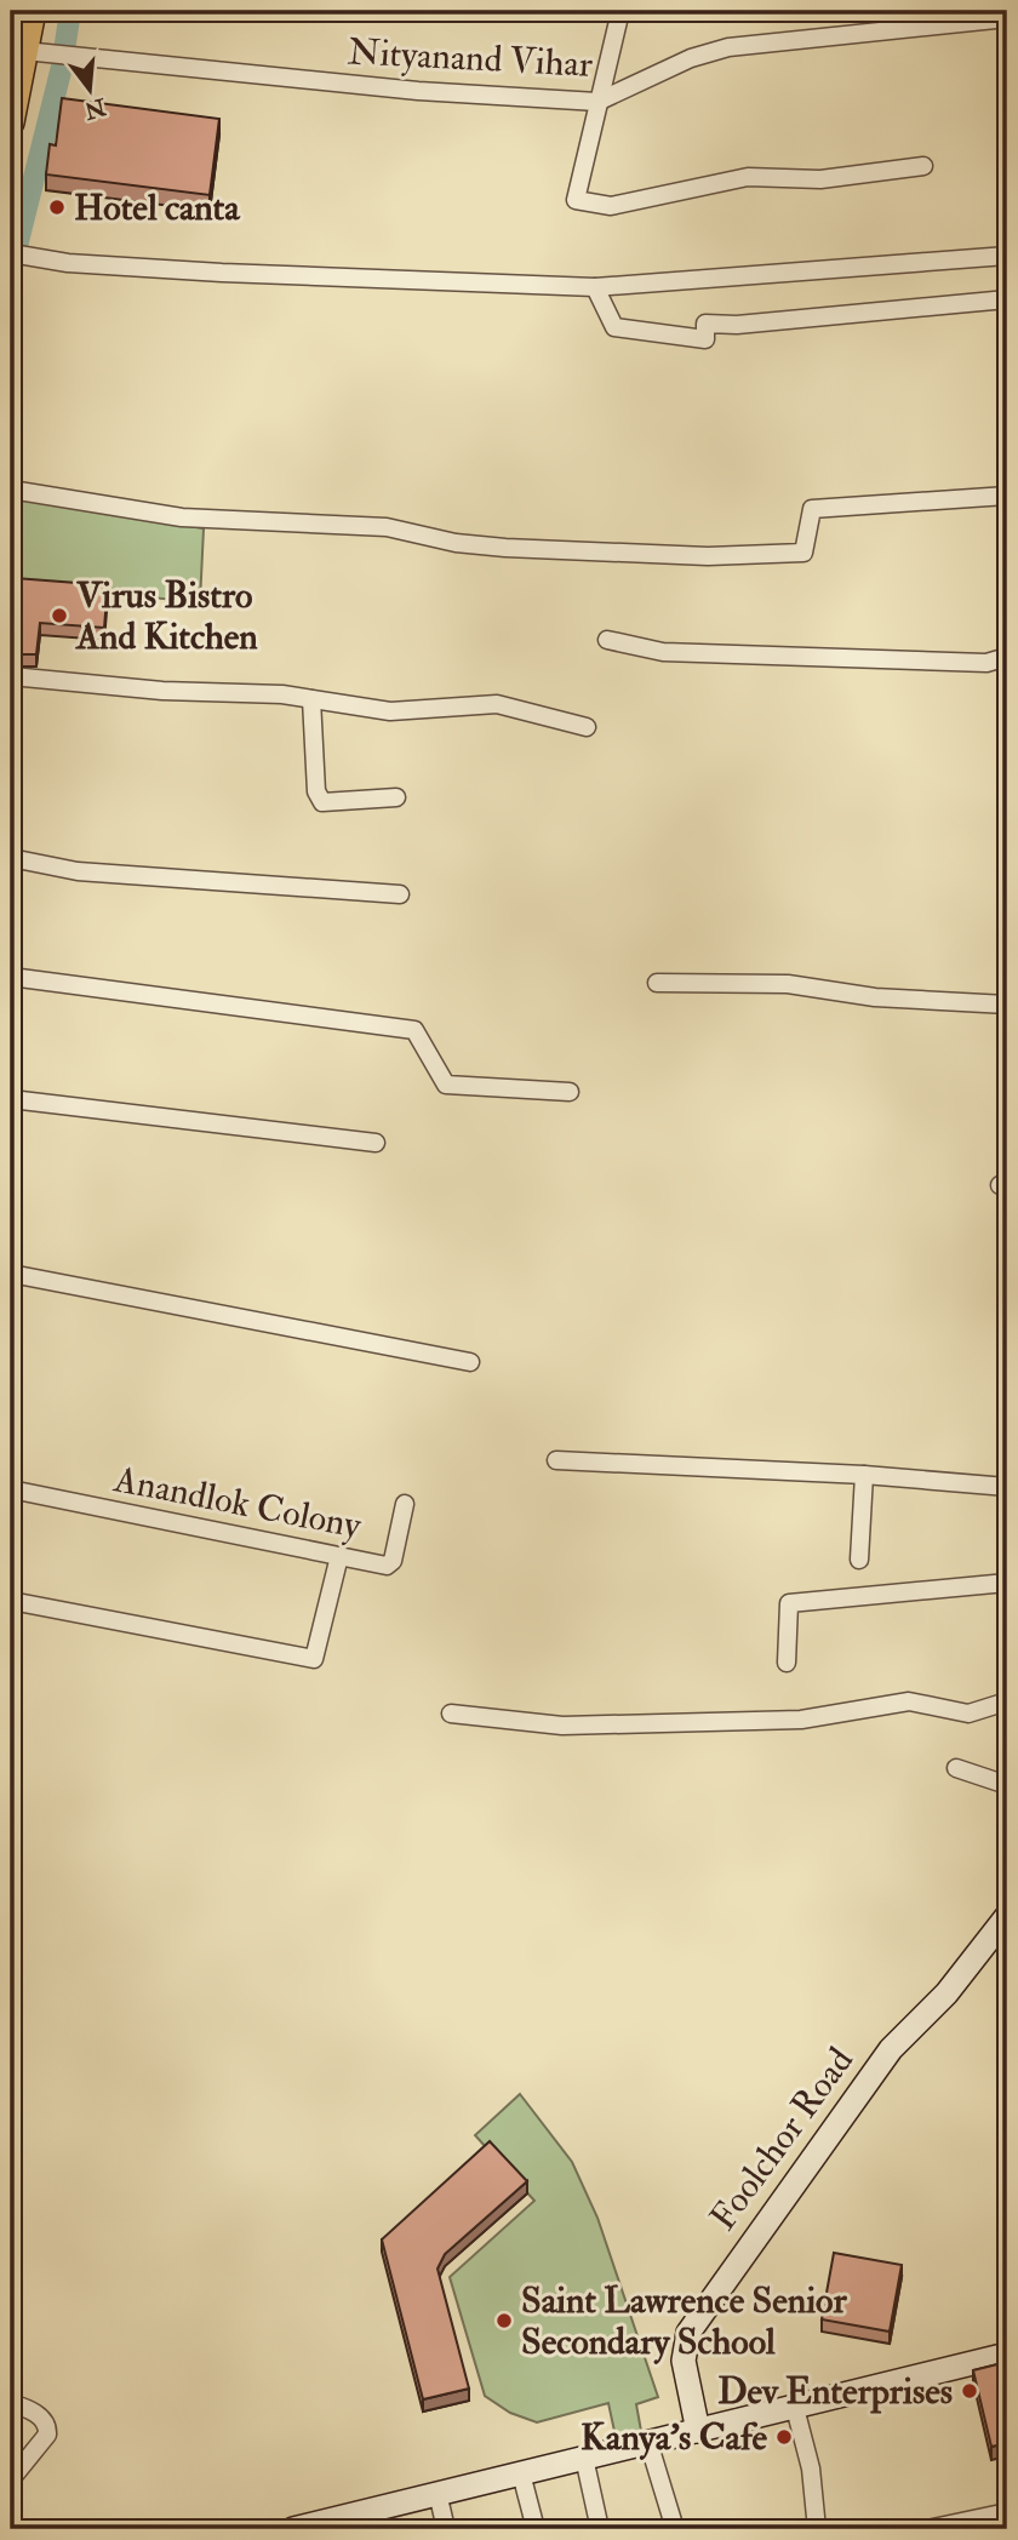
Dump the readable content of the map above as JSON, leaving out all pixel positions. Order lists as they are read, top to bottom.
{
  "streets": {
    "main road": ["Foolchor Road"],
    "street": ["Nityanand Vihar", "Anandlok Colony"]
  },
  "places": [
    "Hotel canta",
    "Virus Bistro And Kitchen",
    "Saint Lawrence Senior Secondary School",
    "Dev Enterprises",
    "Kanya's Cafe"
  ],
  "north": "bottom"
}
